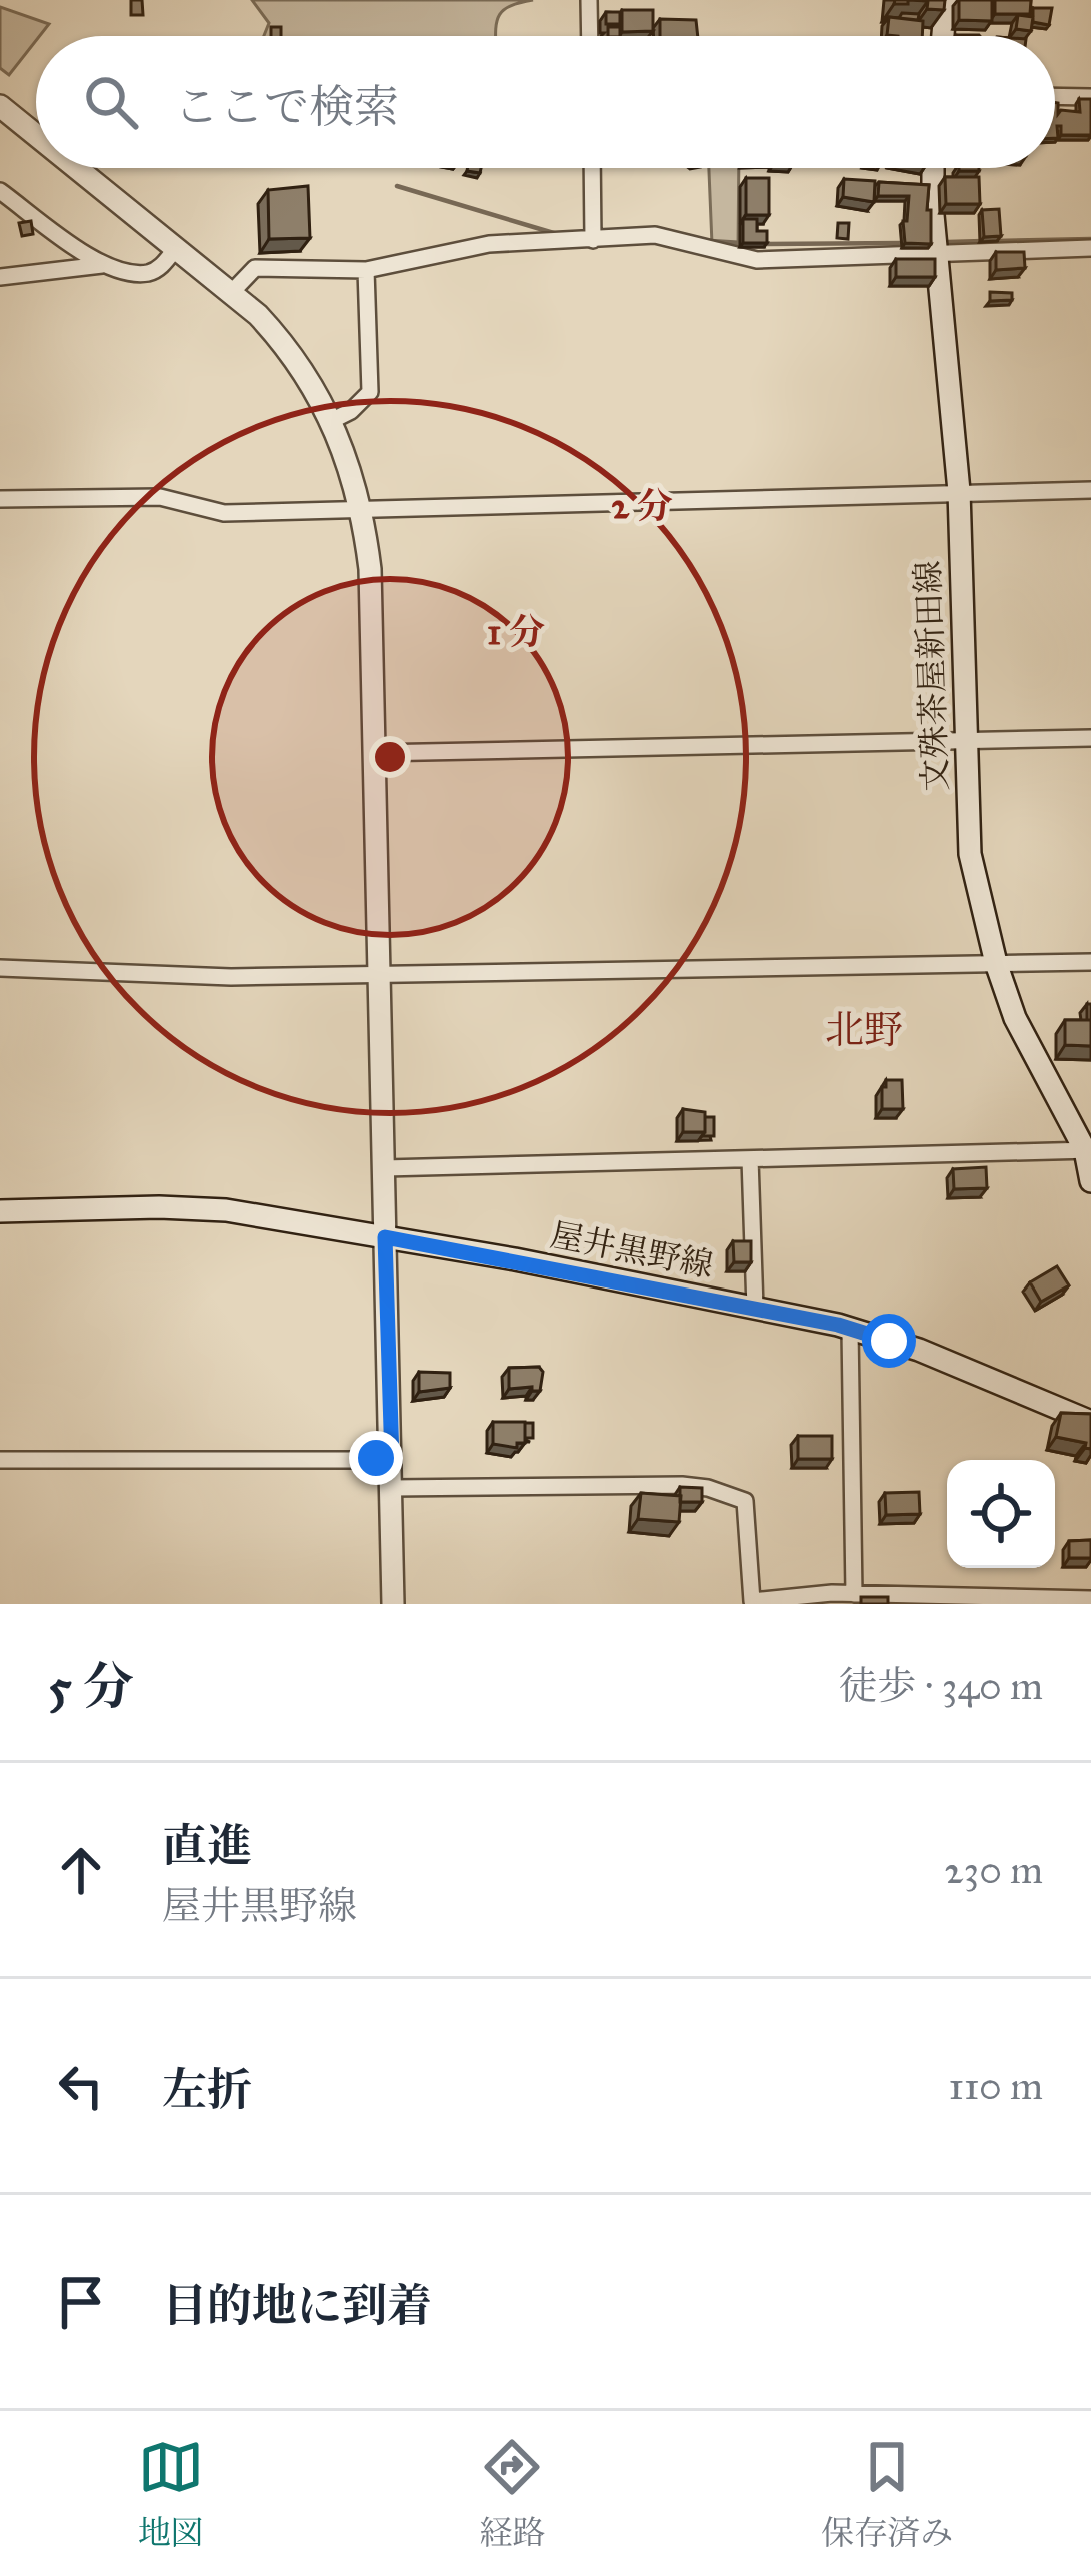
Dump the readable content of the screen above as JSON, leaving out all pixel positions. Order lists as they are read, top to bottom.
{
  "streets": {
    "main road": ["文殊茶屋新田線", "屋井黒野線"]
  },
  "districts": ["北野"],
  "page": {
    "search": "ここで検索",
    "heading": ["5 分", "徒歩 · 340 m"],
    "list": [
      ["直進", "屋井黒野線", "230 m"],
      ["左折", "110 m"],
      "目的地に到着"
    ],
    "nav": ["地図", "経路", "保存済み"]
  },
  "rings": ["2 分", "1 分"]
}
